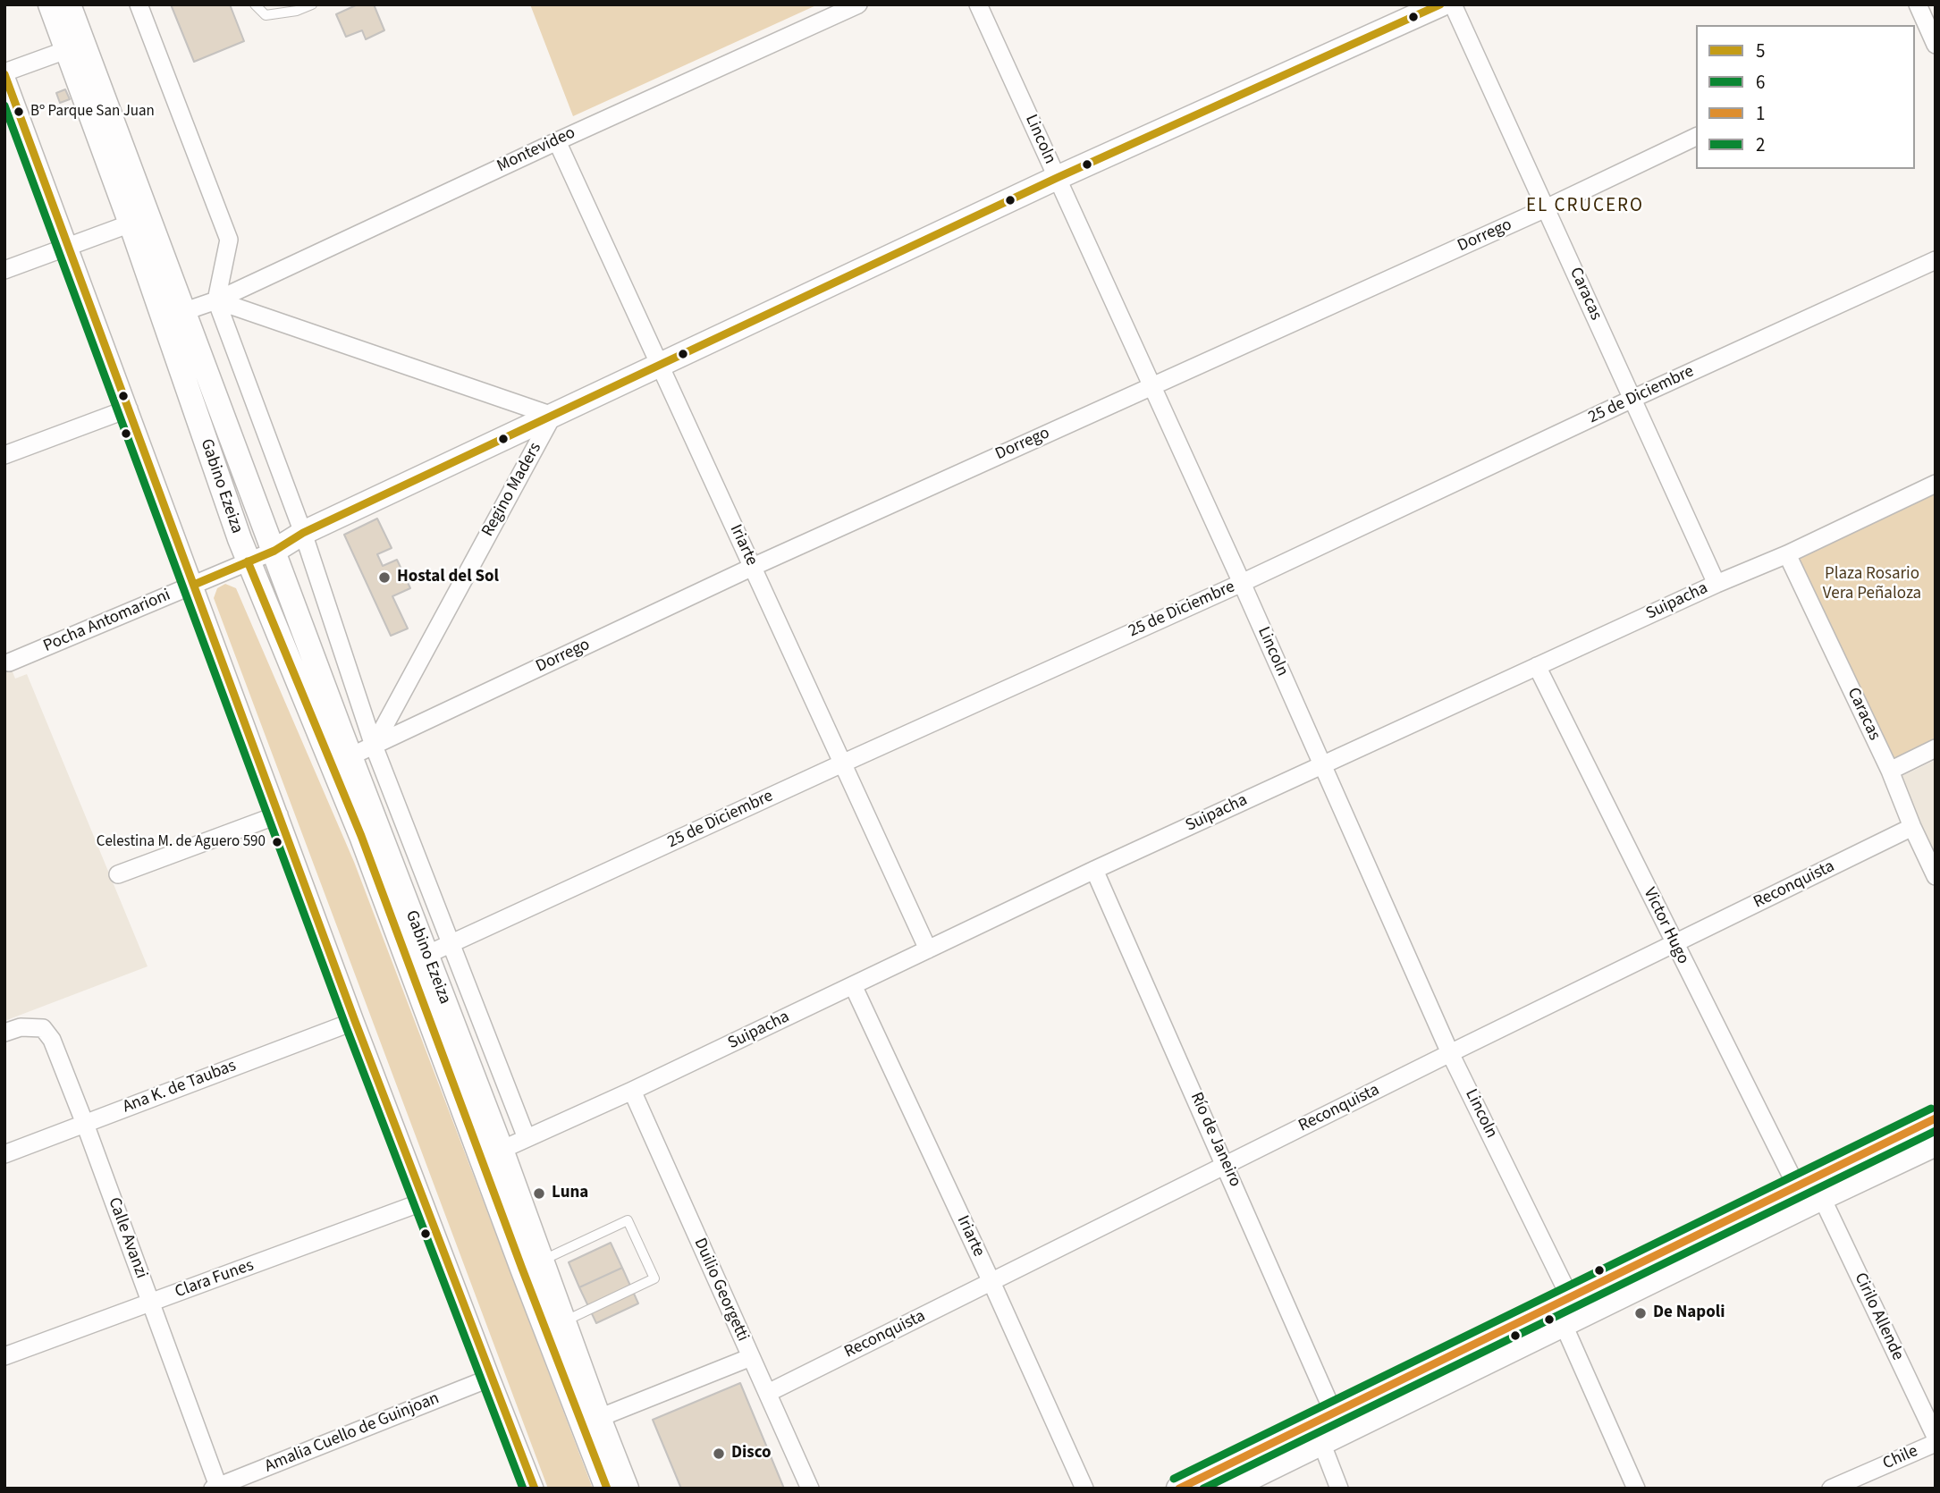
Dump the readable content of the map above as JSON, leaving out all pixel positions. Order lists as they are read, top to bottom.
{
  "streets": {
    "main road": ["Gabino Ezeiza"],
    "street": [
      "Lincoln",
      "Montevideo",
      "Dorrego",
      "Caracas",
      "25 de Diciembre",
      "Regino Maders",
      "Iriarte",
      "Suipacha",
      "Pocha Antomarioni",
      "Reconquista",
      "Victor Hugo",
      "Ana K. de Taubas",
      "Río de Janeiro",
      "Calle Avanzi",
      "Clara Funes",
      "Duilio Georgetti",
      "Cirilo Allende",
      "Amalia Cuello de Guinjoan",
      "Chile"
    ]
  },
  "crossings": [
    ["Lincoln", "Dorrego"],
    ["Lincoln", "25 de Diciembre"],
    ["Lincoln", "Suipacha"],
    ["Lincoln", "Reconquista"],
    ["Montevideo", "Gabino Ezeiza"],
    ["Montevideo", "Iriarte"],
    ["Dorrego", "Caracas"],
    ["Dorrego", "Gabino Ezeiza"],
    ["Dorrego", "Regino Maders"],
    ["Dorrego", "Iriarte"],
    ["Caracas", "25 de Diciembre"],
    ["Caracas", "Suipacha"],
    ["Caracas", "Reconquista"],
    ["25 de Diciembre", "Gabino Ezeiza"],
    ["25 de Diciembre", "Iriarte"],
    ["Gabino Ezeiza", "Suipacha"],
    ["Gabino Ezeiza", "Pocha Antomarioni"],
    ["Iriarte", "Suipacha"],
    ["Iriarte", "Reconquista"],
    ["Suipacha", "Victor Hugo"],
    ["Suipacha", "Río de Janeiro"],
    ["Suipacha", "Duilio Georgetti"],
    ["Reconquista", "Victor Hugo"],
    ["Reconquista", "Río de Janeiro"],
    ["Reconquista", "Duilio Georgetti"],
    ["Ana K. de Taubas", "Calle Avanzi"],
    ["Calle Avanzi", "Clara Funes"],
    ["Calle Avanzi", "Amalia Cuello de Guinjoan"]
  ],
  "districts": ["EL CRUCERO"],
  "parks": ["Plaza Rosario Vera Peñaloza"],
  "places": [
    "Bº Parque San Juan",
    "Hostal del Sol",
    "Celestina M. de Aguero 590",
    "Luna",
    "De Napoli",
    "Disco"
  ],
  "lines": [
    "transit line 5",
    "transit line 6",
    "transit line 2",
    "transit line 1"
  ],
  "legend": [
    "5",
    "6",
    "1",
    "2"
  ]
}
